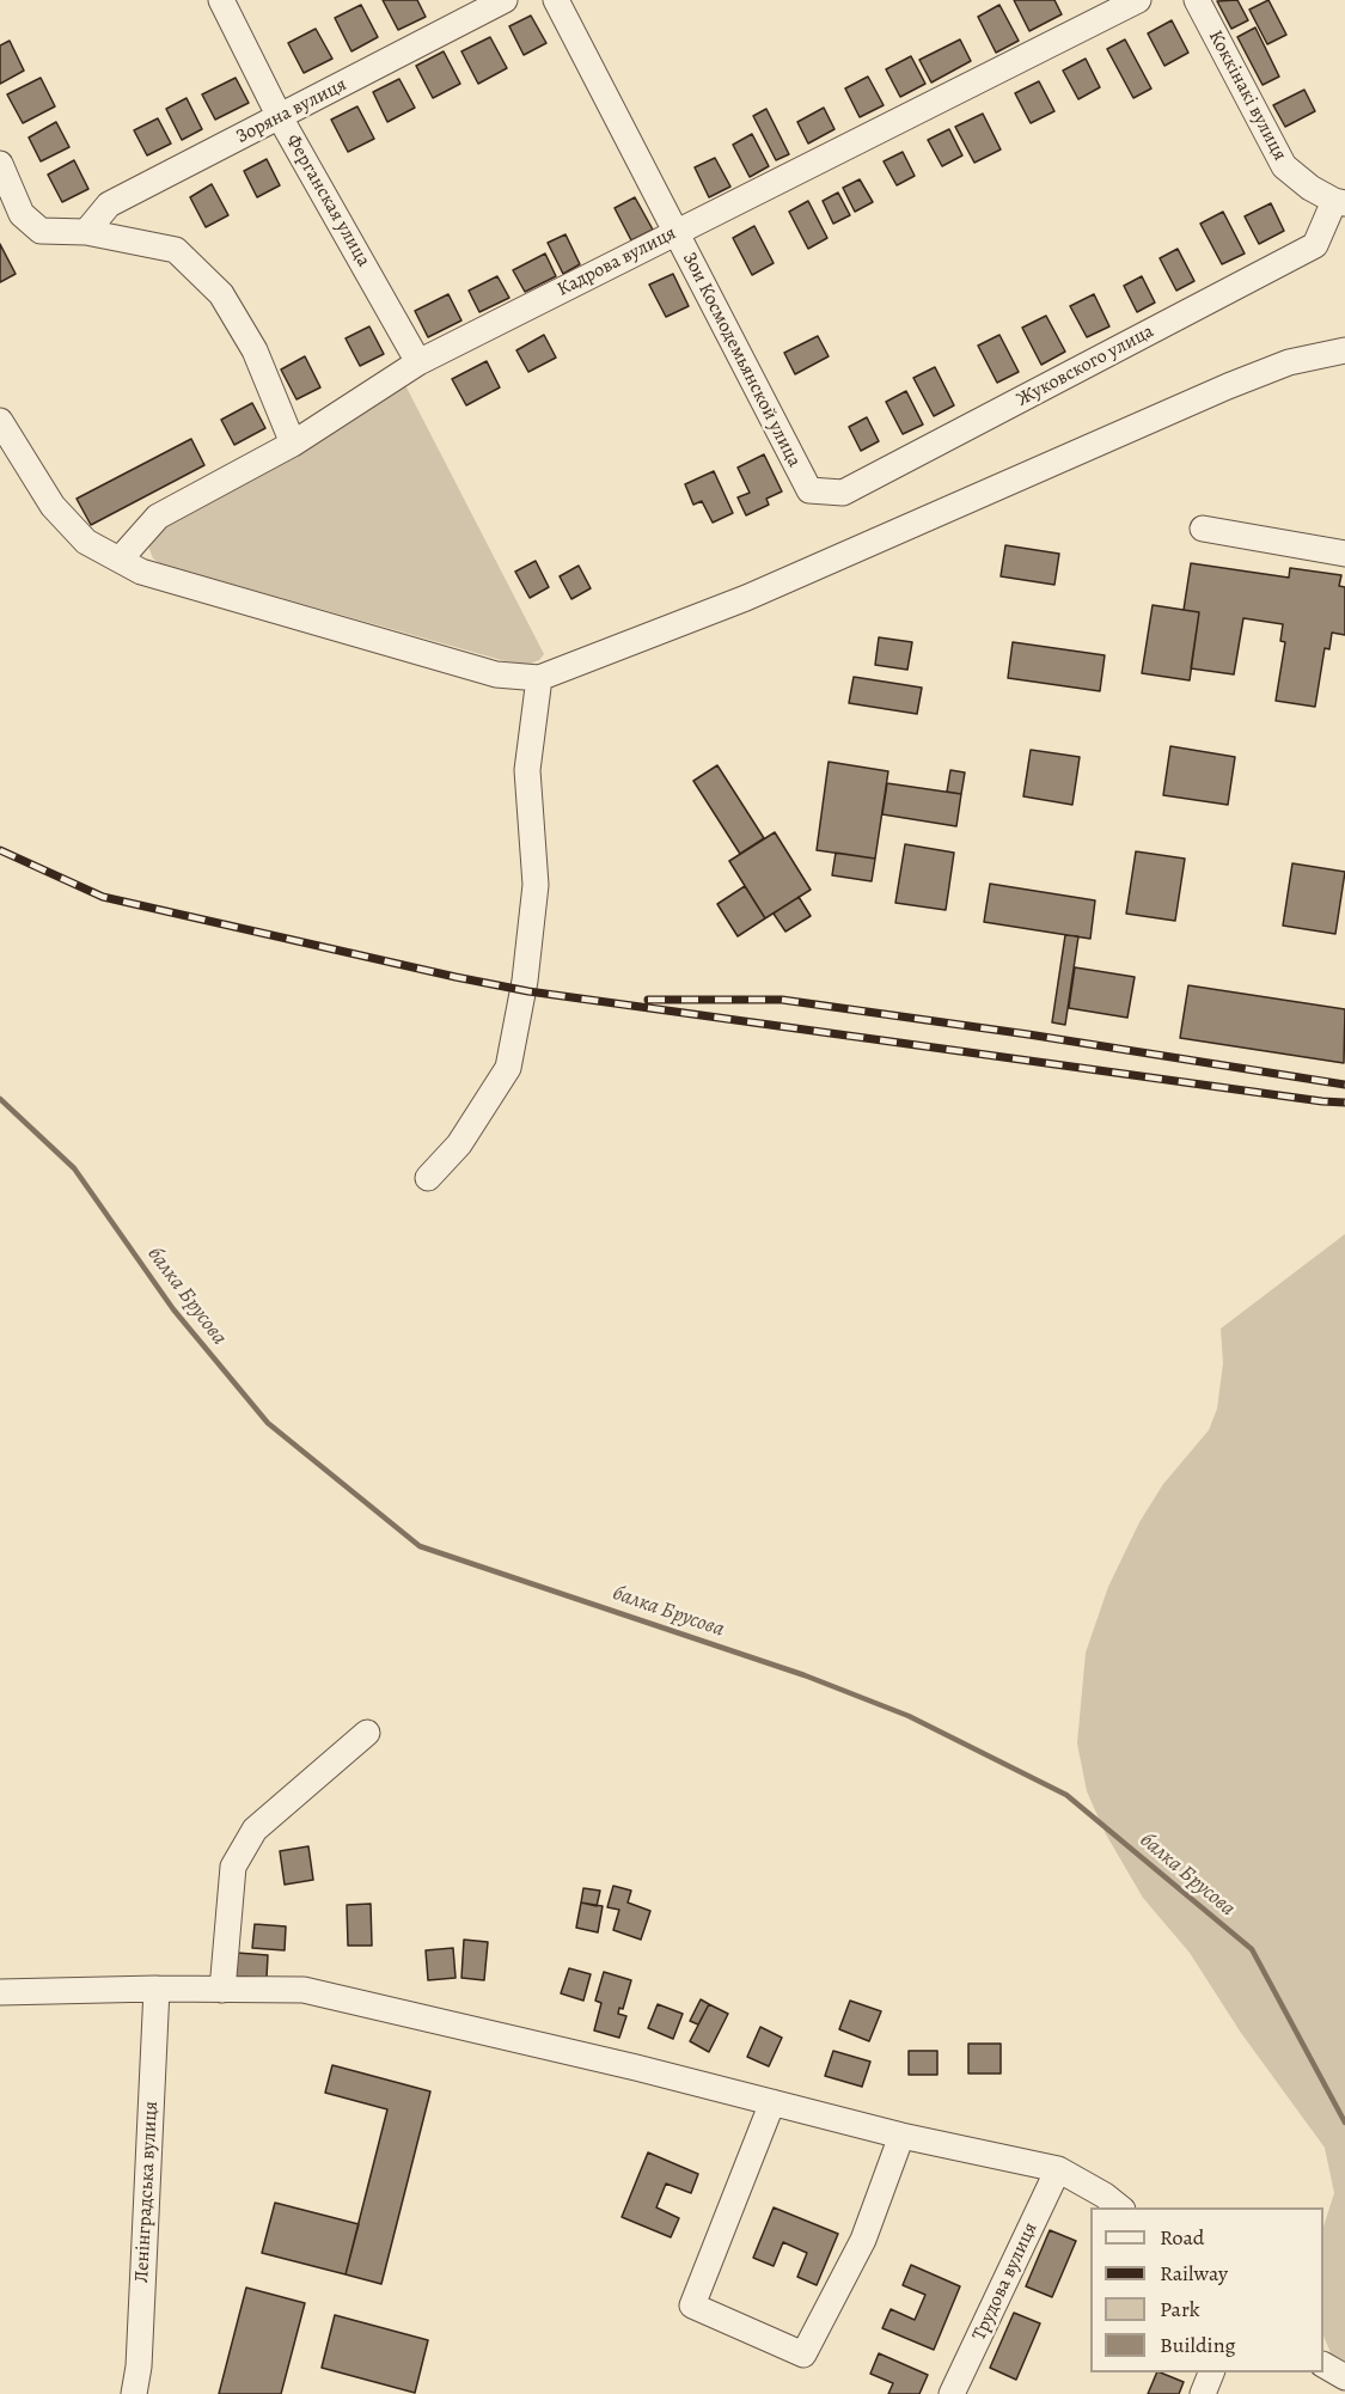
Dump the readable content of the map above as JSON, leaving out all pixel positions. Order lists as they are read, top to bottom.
{
  "streets": {
    "street": [
      "Коккінакі вулиця",
      "Зоряна вулиця",
      "Ферганская улица",
      "Кадрова вулиця",
      "Зои Космодемьянской улица",
      "Жуковского улица",
      "Ленінградська вулиця",
      "Трудова вулиця"
    ]
  },
  "crossings": [
    ["Коккінакі вулиця", "Жуковского улица"],
    ["Зоряна вулиця", "Ферганская улица"],
    ["Ферганская улица", "Кадрова вулиця"],
    ["Кадрова вулиця", "Зои Космодемьянской улица"],
    ["Зои Космодемьянской улица", "Жуковского улица"]
  ],
  "water": ["балка Брусова"],
  "legend": [
    "Road",
    "Railway",
    "Park",
    "Building"
  ]
}
